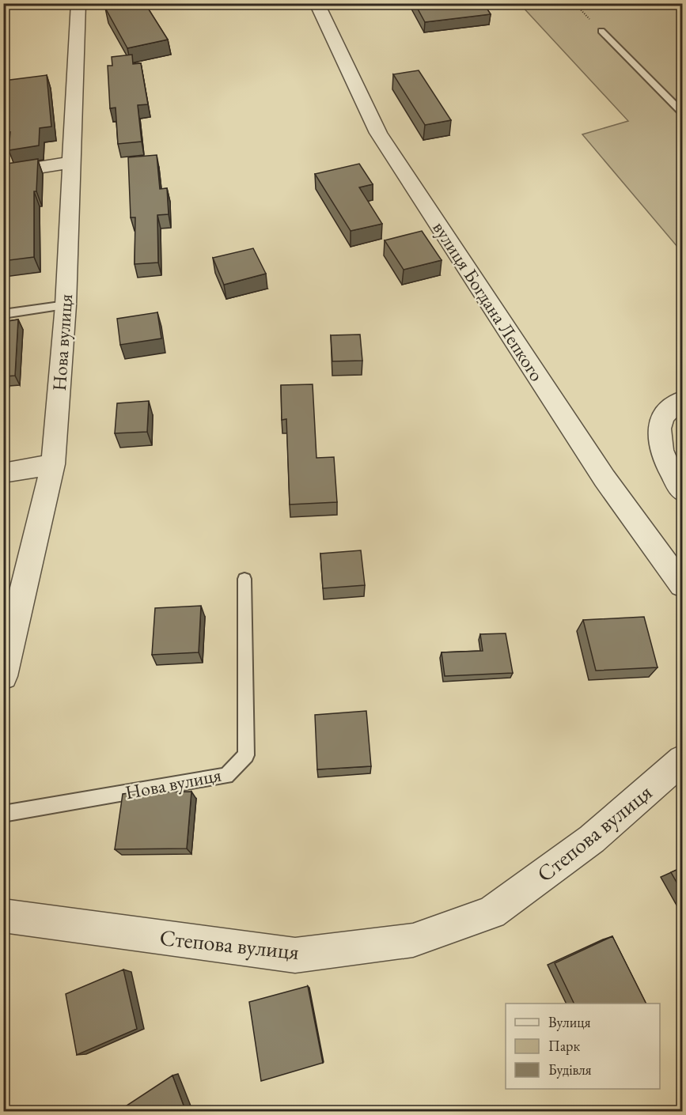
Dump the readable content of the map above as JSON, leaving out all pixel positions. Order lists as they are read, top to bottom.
{
  "streets": {
    "street": ["вулиця Богдана Лепкого", "Нова вулиця", "Степова вулиця"]
  },
  "legend": ["Вулиця", "Парк", "Будівля"]
}
